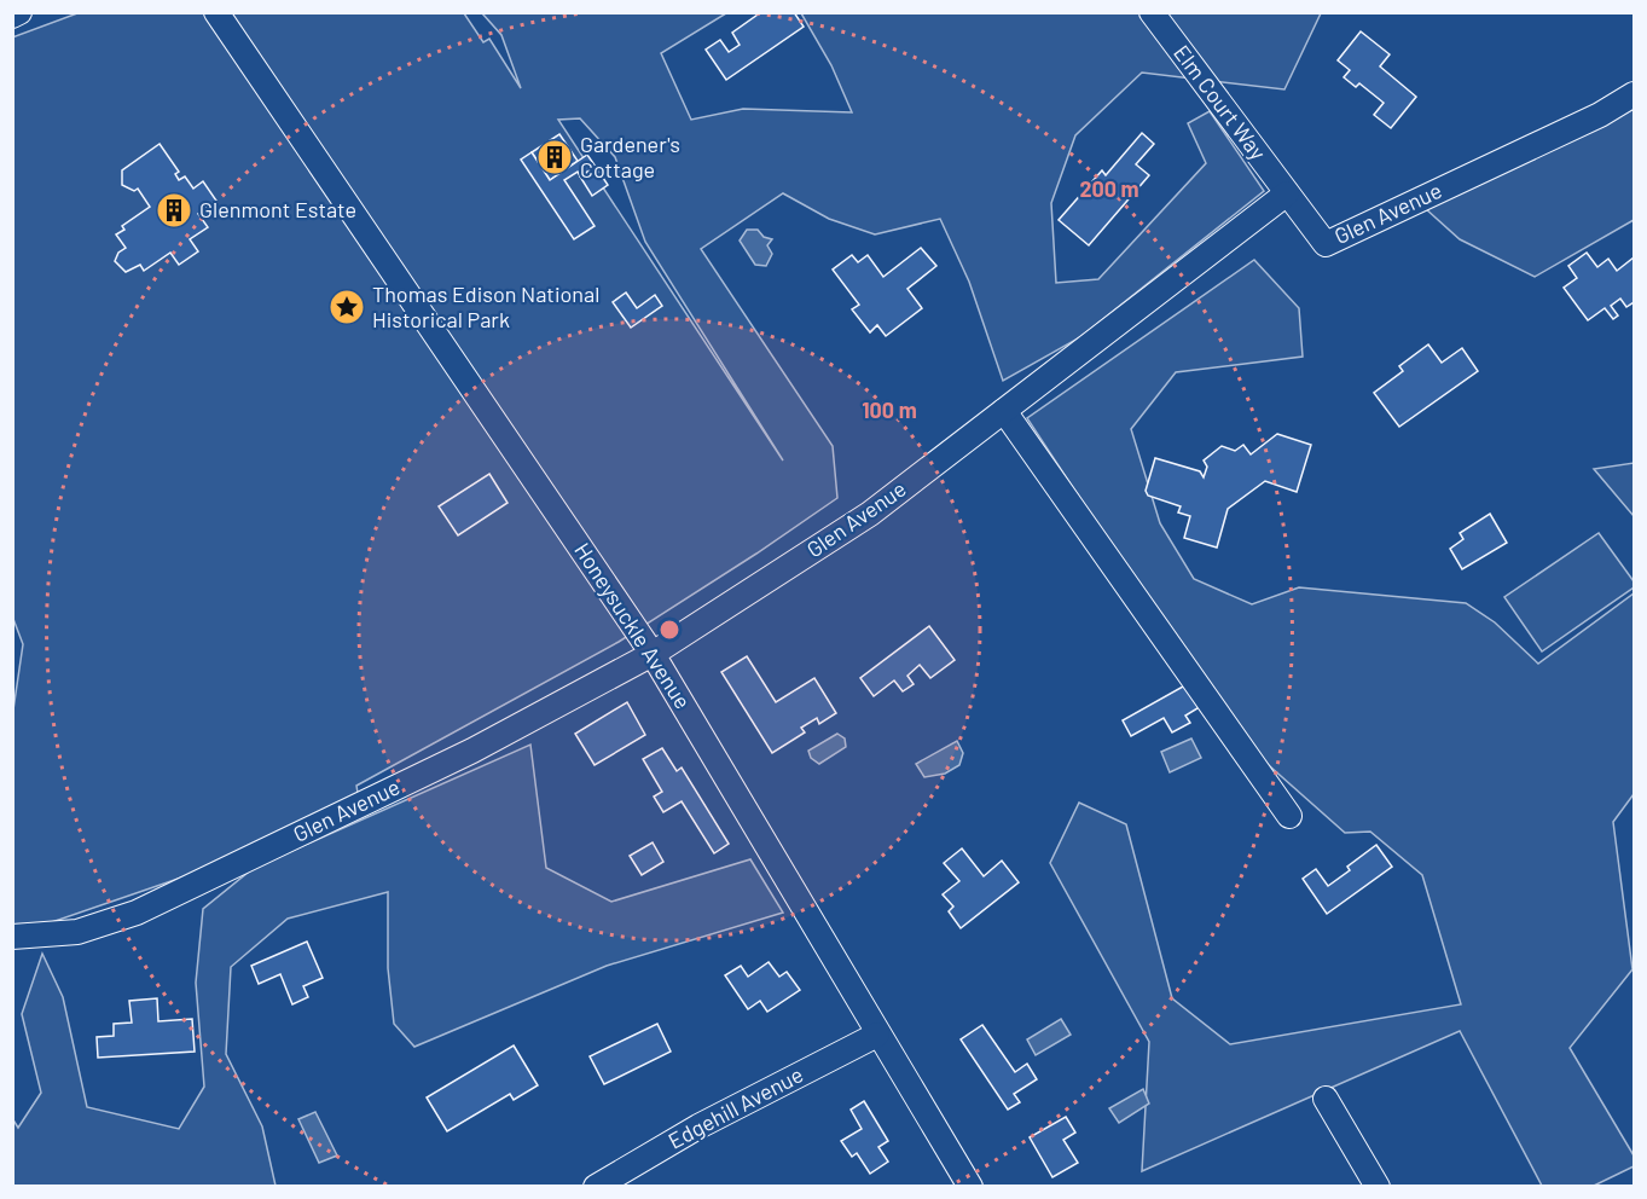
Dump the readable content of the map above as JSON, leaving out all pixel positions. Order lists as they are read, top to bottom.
{
  "streets": {
    "street": [
      "Elm Court Way",
      "Glen Avenue",
      "Honeysuckle Avenue",
      "Edgehill Avenue"
    ]
  },
  "crossings": [
    ["Elm Court Way", "Glen Avenue"],
    ["Glen Avenue", "Honeysuckle Avenue"],
    ["Honeysuckle Avenue", "Edgehill Avenue"]
  ],
  "places": {
    "building": ["Gardener's Cottage", "Glenmont Estate"],
    "place": ["Thomas Edison National Historical Park"]
  },
  "rings": ["200 m", "100 m"]
}
